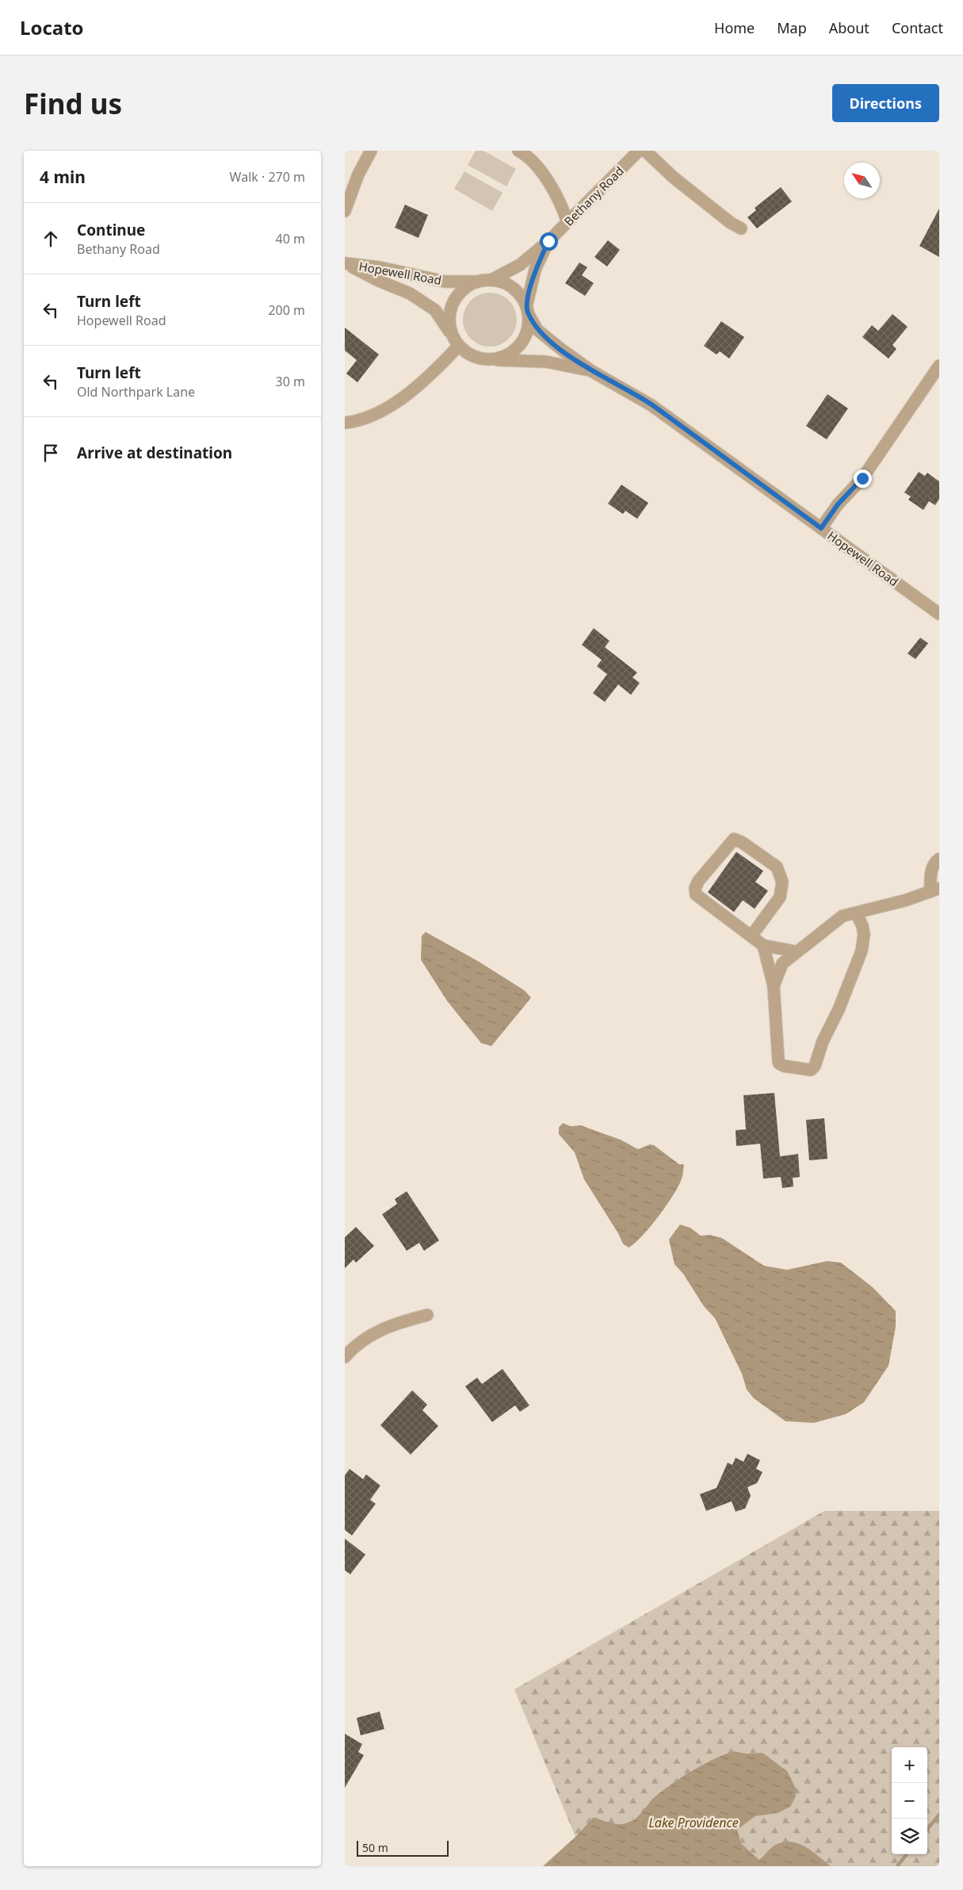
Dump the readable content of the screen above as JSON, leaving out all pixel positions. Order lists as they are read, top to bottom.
{
  "streets": {
    "street": ["Bethany Road", "Hopewell Road"]
  },
  "crossings": [
    ["Bethany Road", "Hopewell Road"]
  ],
  "water": ["Lake Providence"],
  "scale_bar": "50 m",
  "north": "top left",
  "page": {
    "header": "Locato",
    "nav": [
      "Home",
      "Map",
      "About",
      "Contact"
    ],
    "buttons": "Directions",
    "title": "Find us",
    "heading": ["4 min", "Walk · 270 m"],
    "list": [
      ["Continue", "Bethany Road", "40 m"],
      ["Turn left", "Hopewell Road", "200 m"],
      ["Turn left", "Old Northpark Lane", "30 m"],
      "Arrive at destination"
    ],
    "map_buttons": ["+", "−"],
    "scale": "50 m"
  }
}
